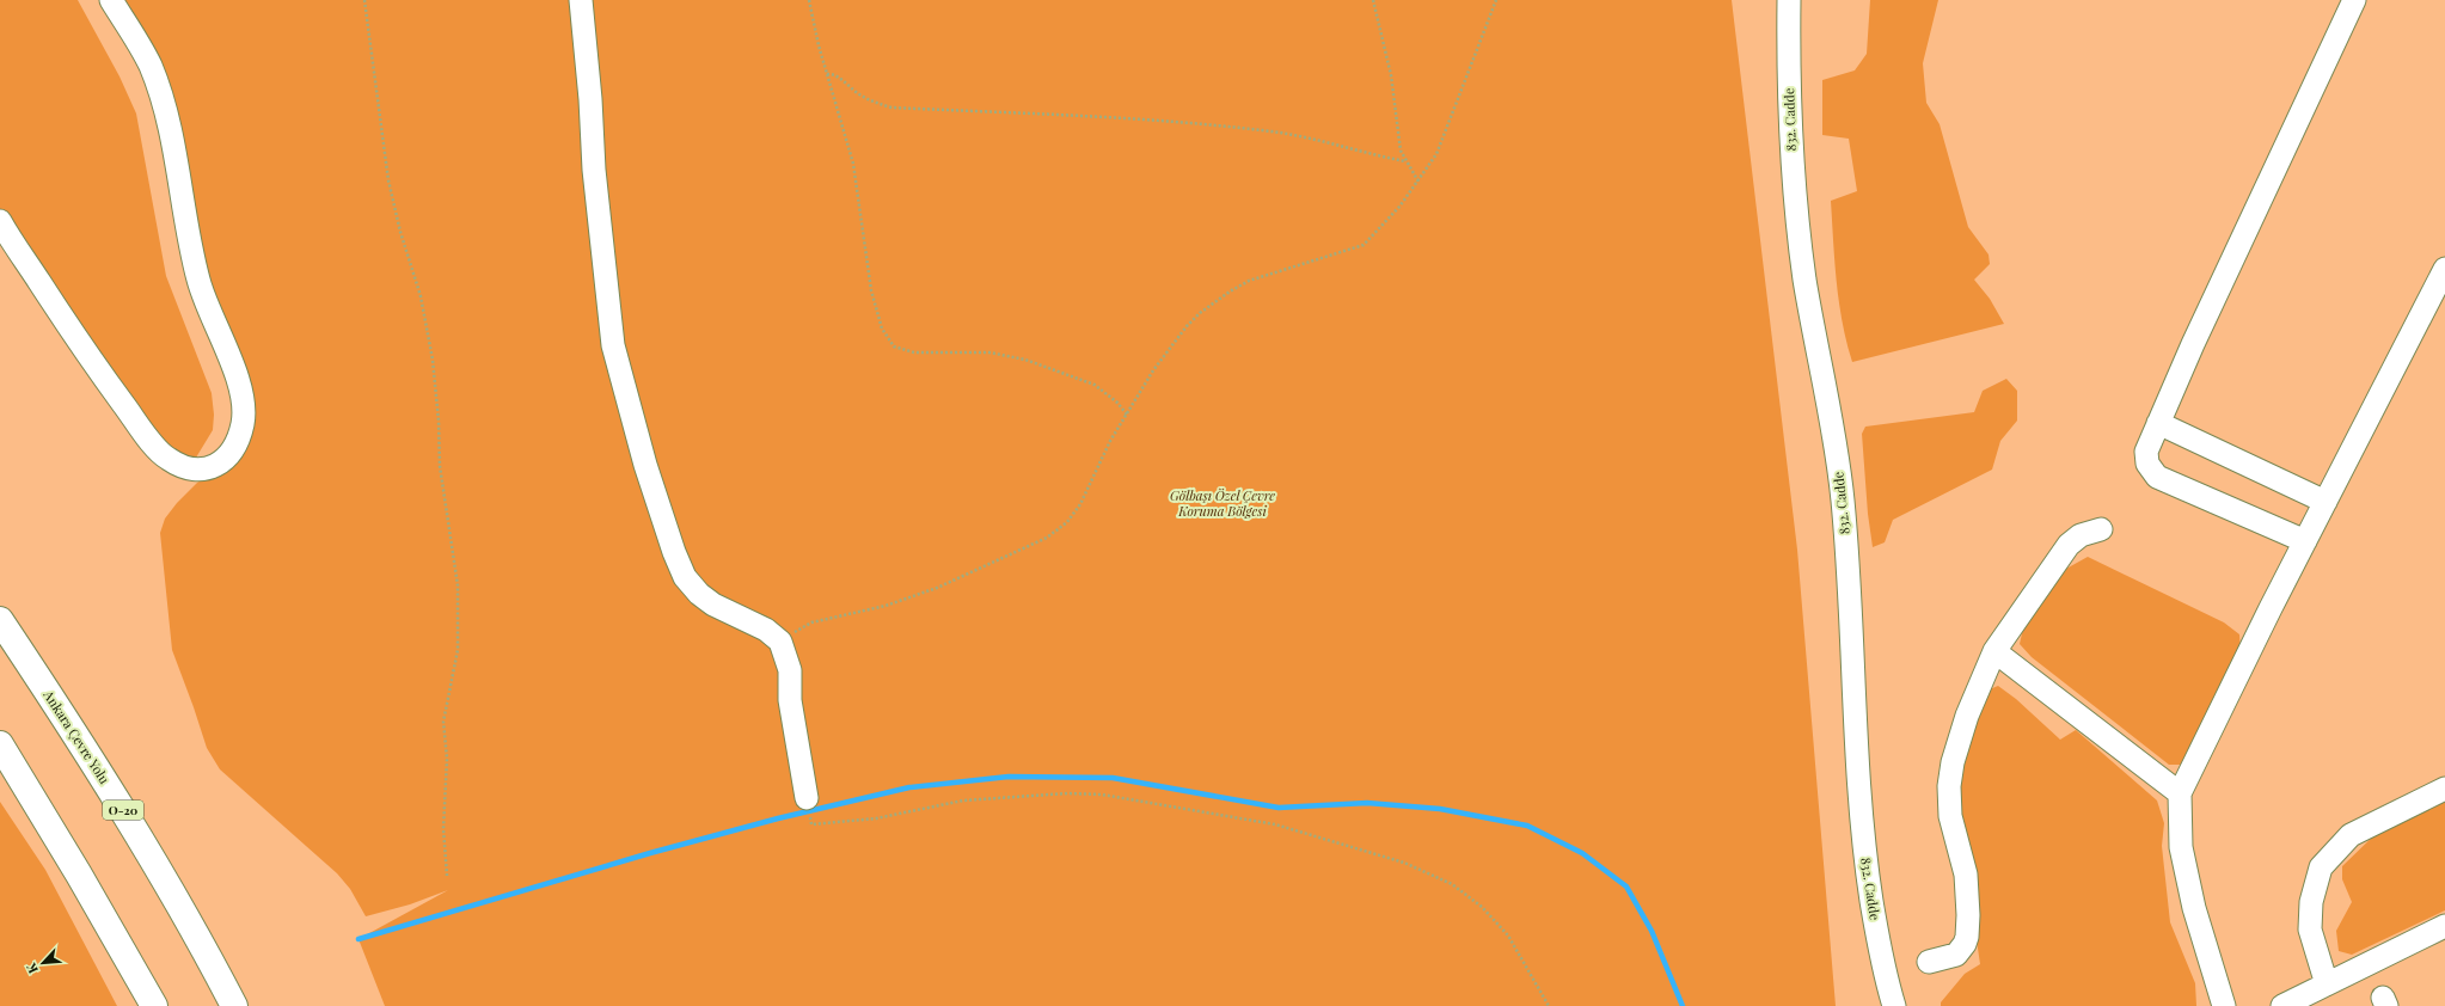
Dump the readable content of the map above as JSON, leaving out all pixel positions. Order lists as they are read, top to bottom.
{
  "streets": {
    "highway": ["Ankara Çevre Yolu", "O-20"],
    "street": ["832. Cadde"]
  },
  "parks": ["Gölbaşı Özel Çevre Koruma Bölgesi"],
  "north": "bottom left"
}
